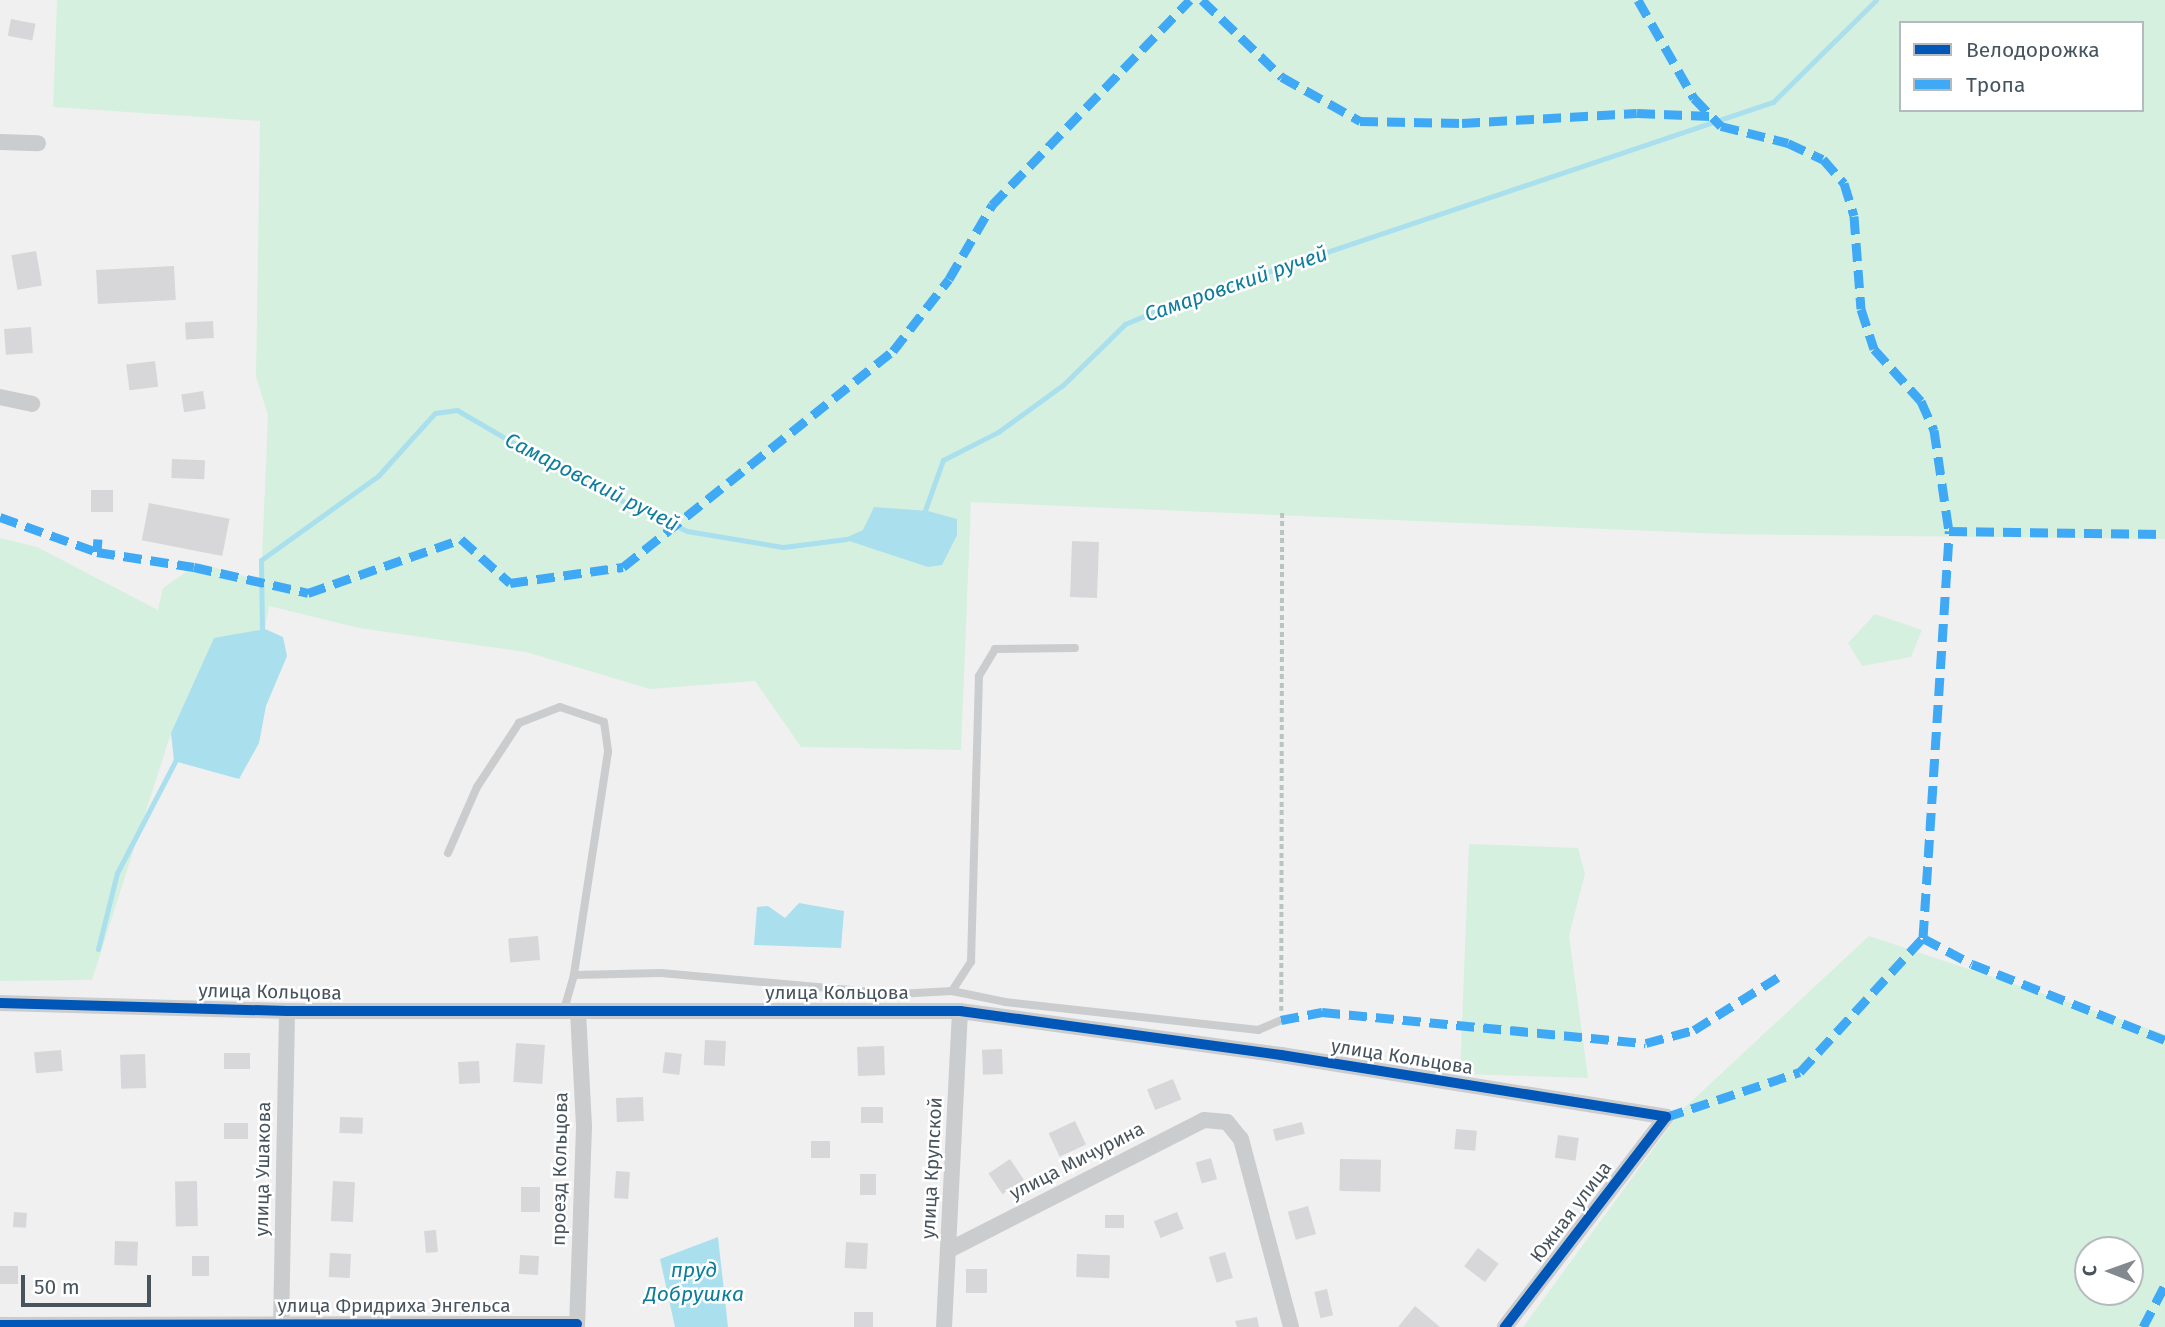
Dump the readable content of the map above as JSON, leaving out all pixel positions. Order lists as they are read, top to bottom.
{
  "streets": {
    "street": [
      "улица Кольцова",
      "улица Мичурина",
      "улица Крупской",
      "улица Ушакова",
      "проезд Кольцова",
      "Южная улица",
      "улица Фридриха Энгельса"
    ]
  },
  "crossings": [
    ["улица Кольцова", "улица Крупской"],
    ["улица Кольцова", "улица Ушакова"],
    ["улица Кольцова", "проезд Кольцова"],
    ["улица Кольцова", "Южная улица"],
    ["улица Мичурина", "улица Крупской"],
    ["улица Ушакова", "улица Фридриха Энгельса"],
    ["проезд Кольцова", "улица Фридриха Энгельса"]
  ],
  "water": ["Самаровский ручей", "пруд Добрушка"],
  "legend": ["Велодорожка", "Тропа"],
  "scale_bar": "50 m",
  "north": "left"
}
